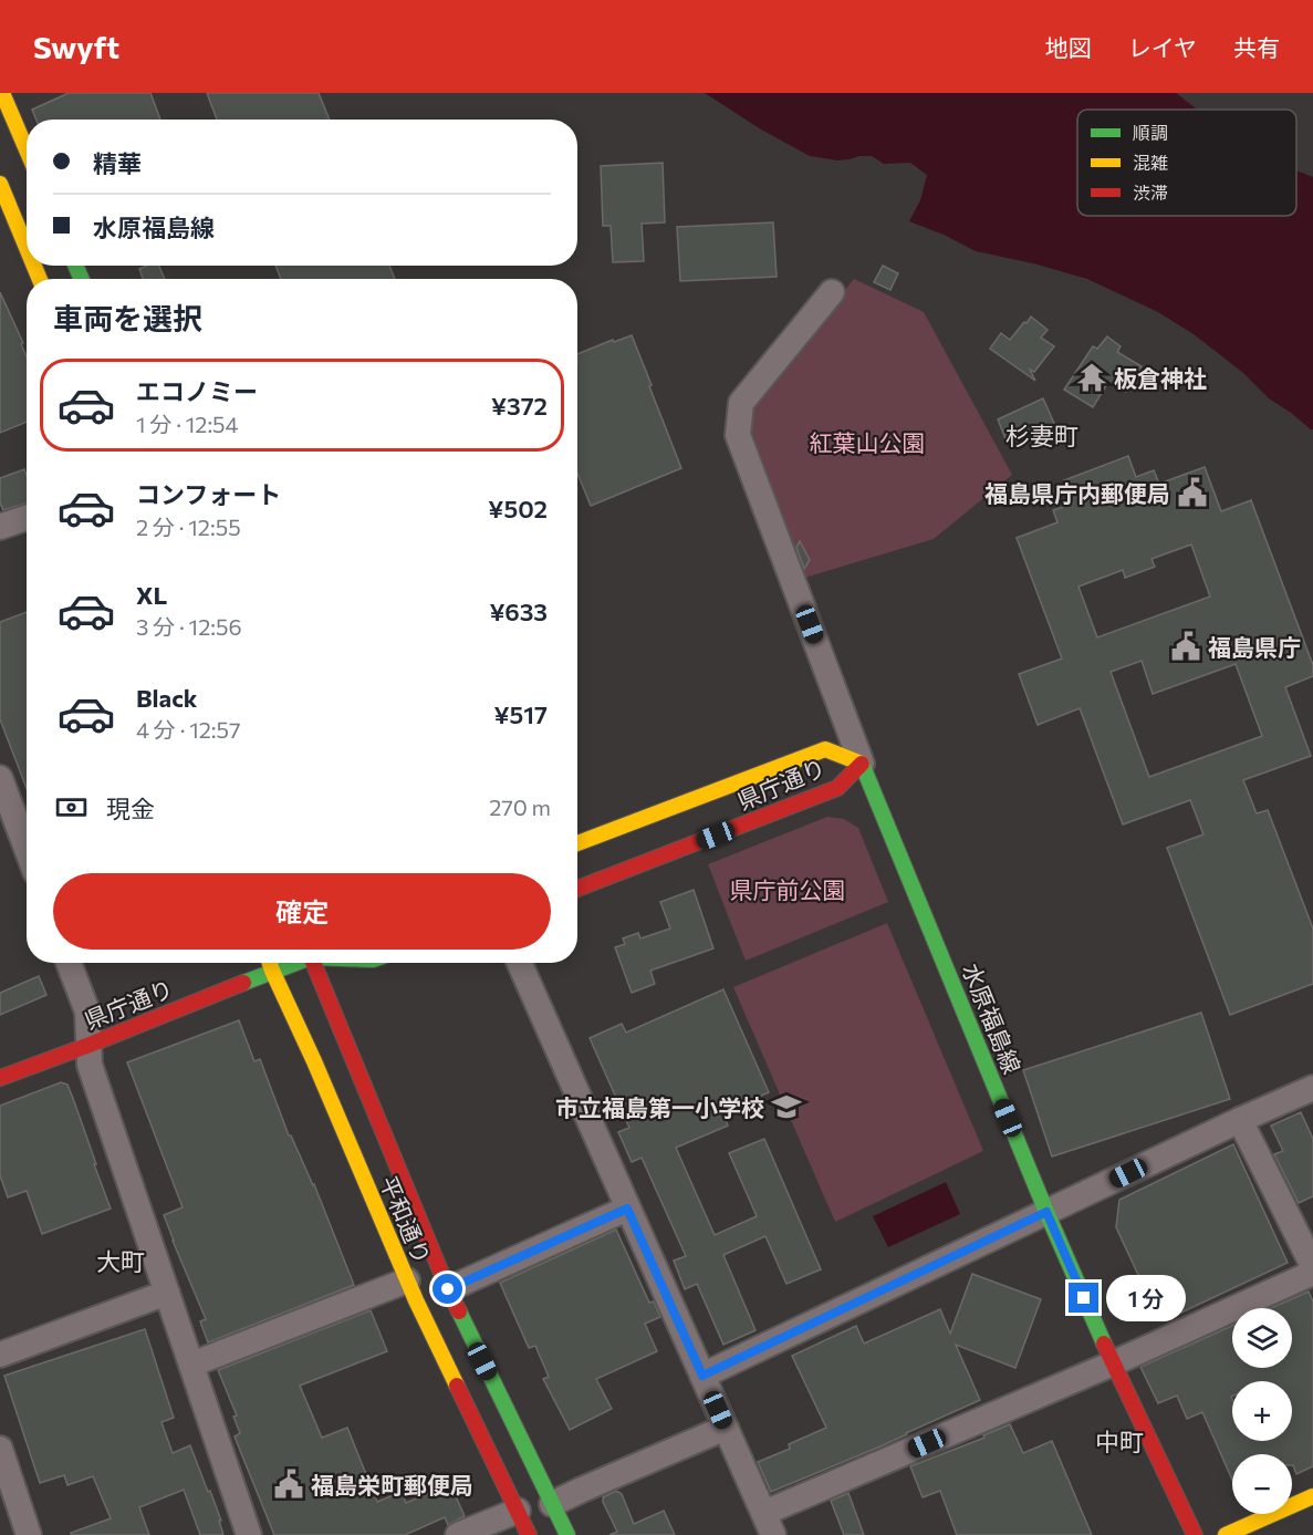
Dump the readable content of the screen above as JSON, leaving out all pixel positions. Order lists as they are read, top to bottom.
{
  "streets": {
    "main road": ["県庁通り", "水原福島線", "平和通り"]
  },
  "crossings": [
    ["県庁通り", "水原福島線"],
    ["県庁通り", "平和通り"]
  ],
  "districts": ["杉妻町", "大町", "中町"],
  "parks": ["紅葉山公園", "県庁前公園"],
  "places": {
    "temple": ["板倉神社"],
    "public building": ["福島県庁内郵便局", "福島県庁", "福島栄町郵便局"],
    "school or university": ["市立福島第一小学校"]
  },
  "legend": ["順調", "混雑", "渋滞"],
  "page": {
    "header": "Swyft",
    "nav": ["地図", "レイヤ", "共有"],
    "banner": ["精華", "水原福島線"],
    "heading": "車両を選択",
    "list": [
      {
        "name": "エコノミー",
        "note": "1 分 · 12:54",
        "value": "¥372"
      },
      {
        "name": "コンフォート",
        "note": "2 分 · 12:55",
        "value": "¥502"
      },
      {
        "name": "XL",
        "note": "3 分 · 12:56",
        "value": "¥633"
      },
      {
        "name": "Black",
        "note": "4 分 · 12:57",
        "value": "¥517"
      }
    ],
    "pay": ["現金", "270 m"],
    "buttons": "確定",
    "bubble": "1 分",
    "map_buttons": ["+", "−"]
  }
}
